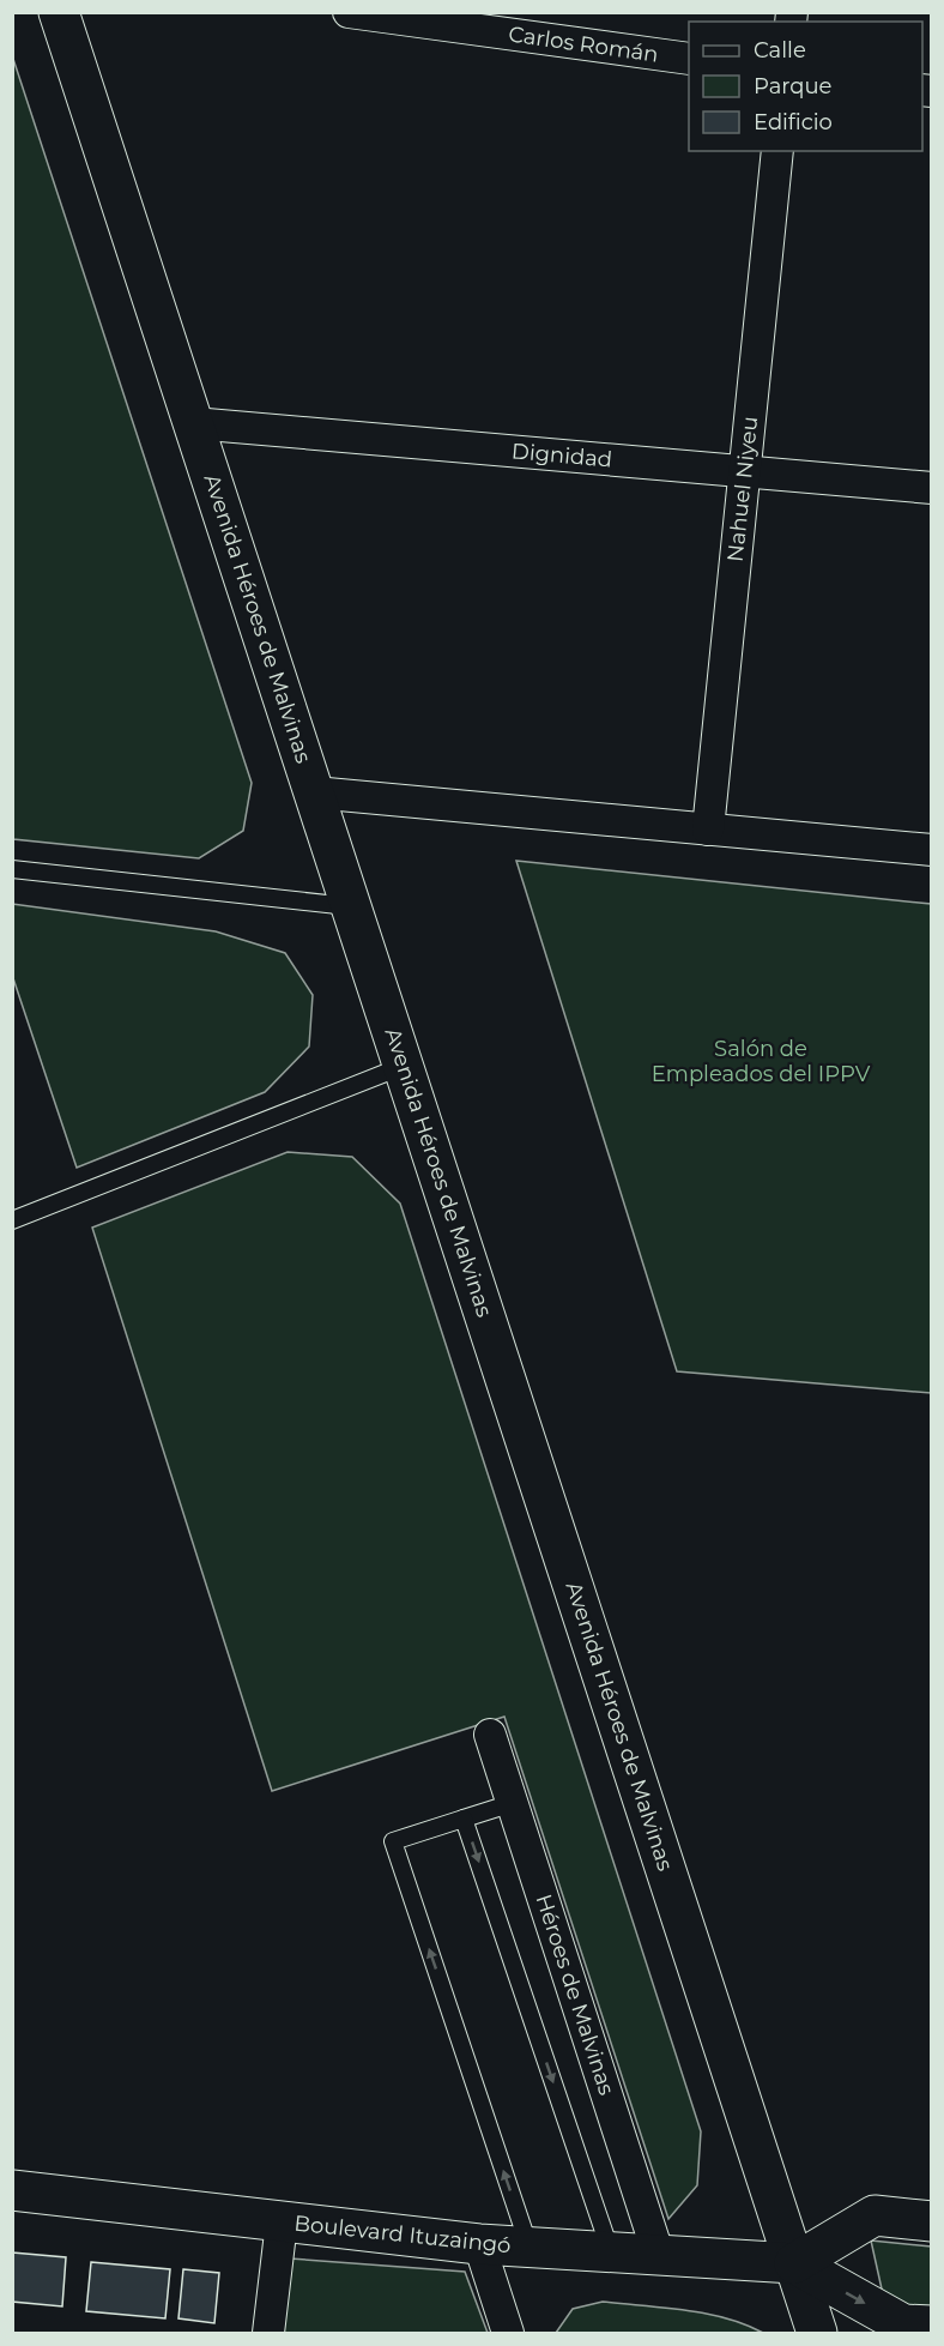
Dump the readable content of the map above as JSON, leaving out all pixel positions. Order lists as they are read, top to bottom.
{
  "streets": {
    "main road": ["Avenida Héroes de Malvinas", "Boulevard Ituzaingó"],
    "street": [
      "Carlos Román",
      "Dignidad",
      "Nahuel Niyeu",
      "Héroes de Malvinas"
    ]
  },
  "crossings": [
    ["Dignidad", "Nahuel Niyeu"],
    ["Dignidad", "Avenida Héroes de Malvinas"],
    ["Avenida Héroes de Malvinas", "Boulevard Ituzaingó"],
    ["Héroes de Malvinas", "Boulevard Ituzaingó"]
  ],
  "parks": ["Salón de Empleados del IPPV"],
  "legend": ["Calle", "Parque", "Edificio"]
}
